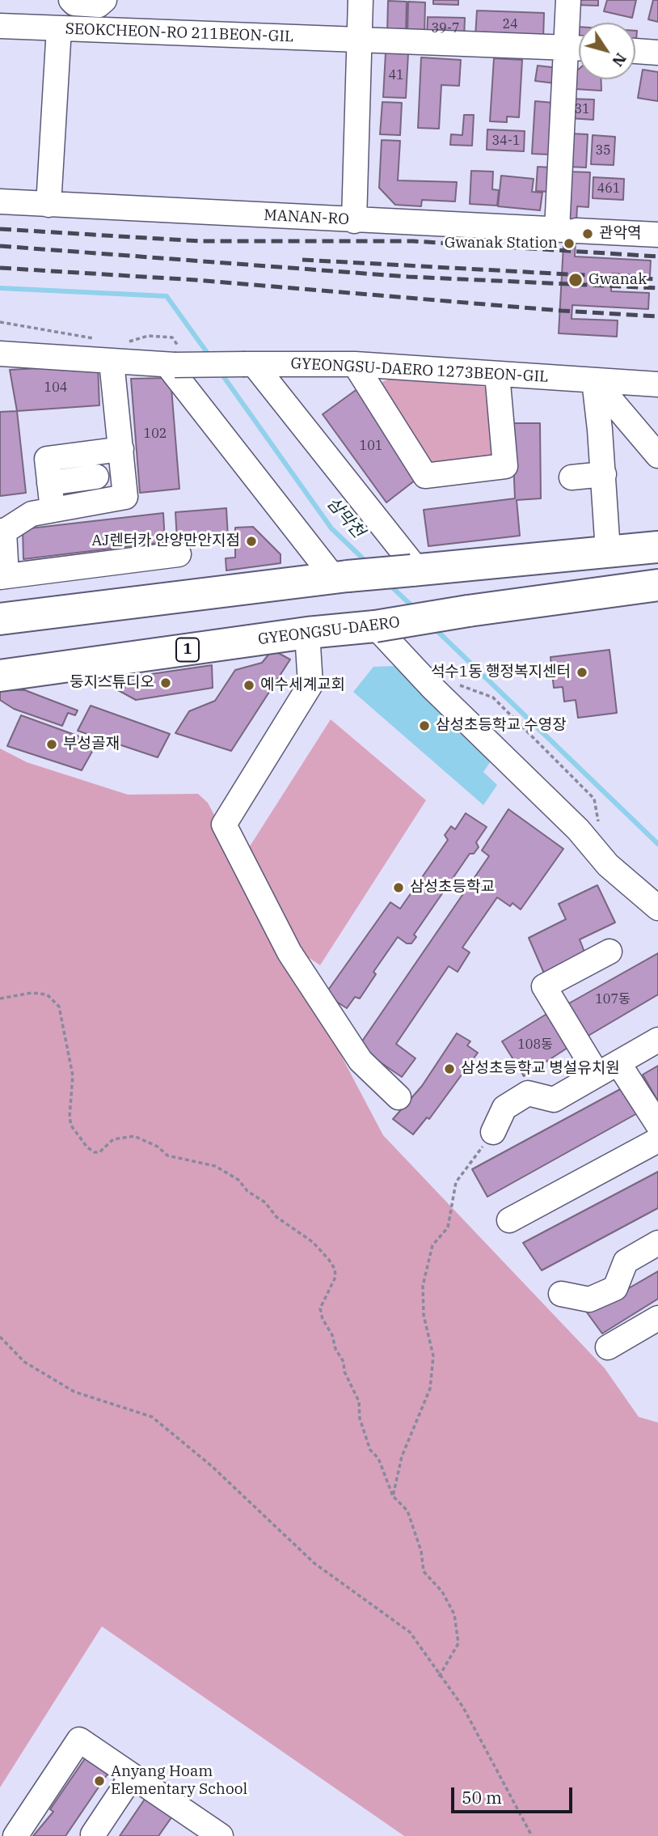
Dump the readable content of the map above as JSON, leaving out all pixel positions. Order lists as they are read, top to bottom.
{
  "streets": {
    "main road": ["GYEONGSU-DAERO", "1"],
    "street": ["SEOKCHEON-RO 211BEON-GIL", "MANAN-RO", "GYEONGSU-DAERO 1273BEON-GIL"]
  },
  "water": ["삼막천"],
  "places": [
    "관악역",
    "Gwanak Station",
    "Gwanak",
    "AJ렌터카 안양만안지점",
    "석수1동 행정복지센터",
    "둥지스튜디오",
    "예수세계교회",
    "삼성초등학교 수영장",
    "부성골재",
    "삼성초등학교",
    "삼성초등학교 병설유치원",
    "Anyang Hoam Elementary School"
  ],
  "house_numbers": [
    "24",
    "39-7",
    "41",
    "31",
    "34-1",
    "35",
    "461",
    "104",
    "102",
    "101",
    "107동",
    "108동"
  ],
  "scale_bar": "50 m",
  "north": "bottom right"
}
